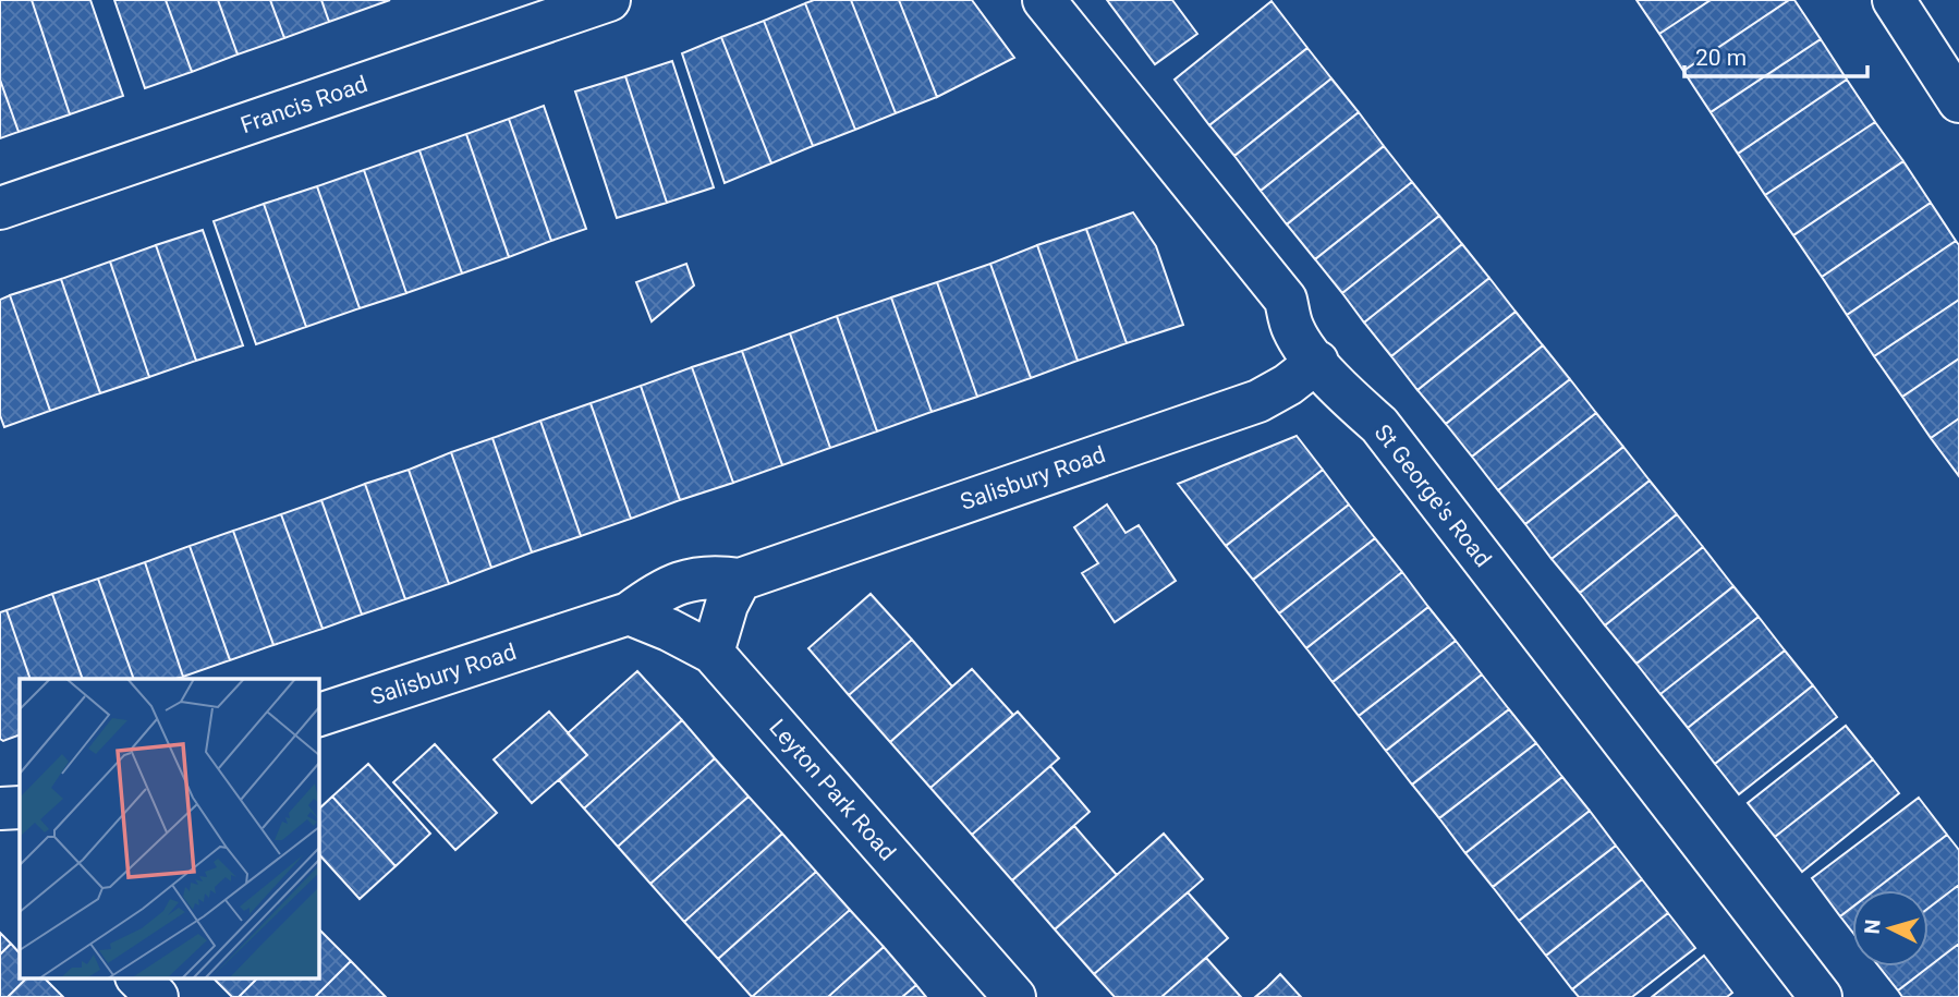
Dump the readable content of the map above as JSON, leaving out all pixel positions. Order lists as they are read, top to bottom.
{
  "streets": {
    "street": [
      "Francis Road",
      "Salisbury Road",
      "St George's Road",
      "Leyton Park Road"
    ]
  },
  "crossings": [
    ["Salisbury Road", "St George's Road"],
    ["Salisbury Road", "Leyton Park Road"]
  ],
  "scale_bar": "20 m",
  "north": "left"
}
